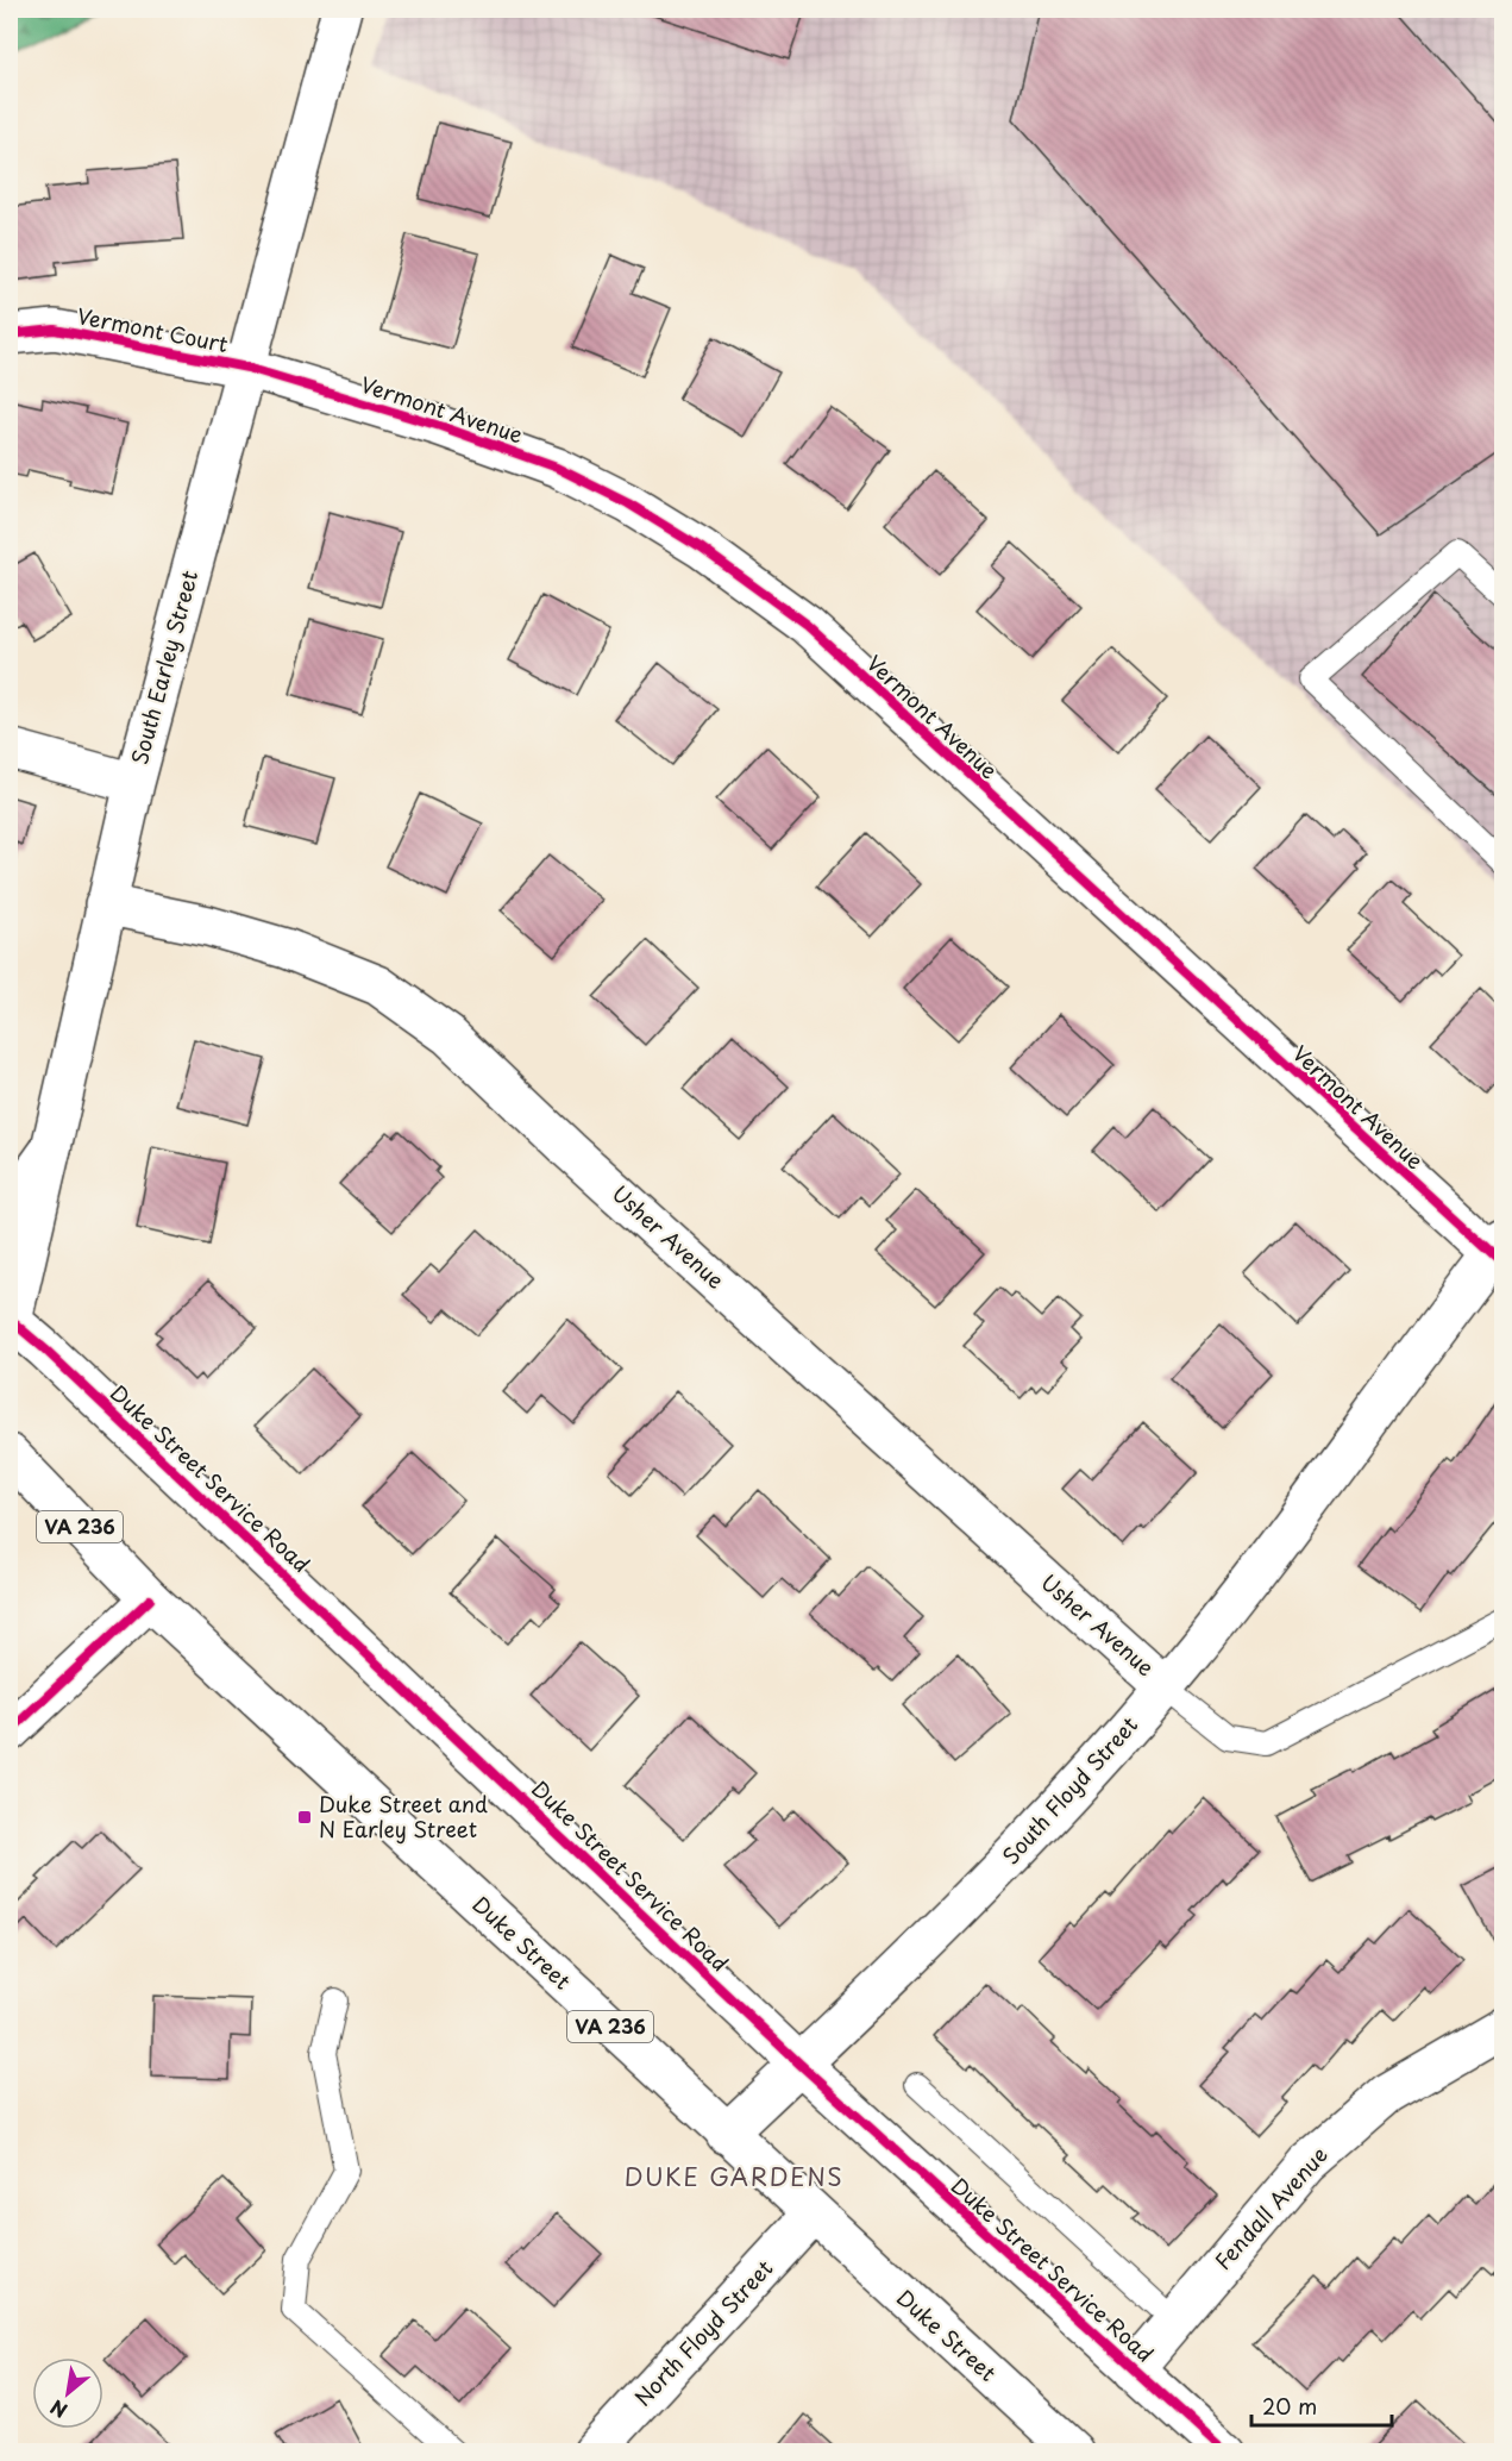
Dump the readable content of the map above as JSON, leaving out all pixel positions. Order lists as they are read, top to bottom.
{
  "streets": {
    "street": [
      "Vermont Court",
      "Vermont Avenue",
      "South Earley Street",
      "Usher Avenue",
      "Duke Street Service Road",
      "VA 236",
      "South Floyd Street",
      "Duke Street",
      "Fendall Avenue",
      "North Floyd Street"
    ]
  },
  "crossings": [
    ["Vermont Court", "Vermont Avenue"],
    ["Vermont Court", "South Earley Street"],
    ["Vermont Avenue", "South Earley Street"],
    ["Vermont Avenue", "South Floyd Street"],
    ["South Earley Street", "Usher Avenue"],
    ["South Earley Street", "Duke Street Service Road"],
    ["Usher Avenue", "South Floyd Street"],
    ["Duke Street Service Road", "South Floyd Street"],
    ["Duke Street Service Road", "Fendall Avenue"],
    ["South Floyd Street", "Duke Street"],
    ["Duke Street", "North Floyd Street"]
  ],
  "districts": ["DUKE GARDENS"],
  "places": {
    "transit": ["Duke Street and N Earley Street"]
  },
  "scale_bar": "20 m",
  "north": "bottom left"
}
